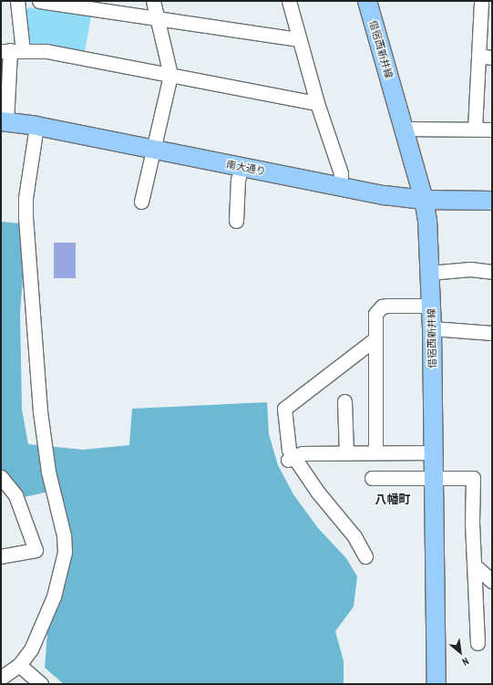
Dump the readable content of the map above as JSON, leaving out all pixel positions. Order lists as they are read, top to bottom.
{
  "streets": {
    "main road": ["借宿西新井線", "南大通り"]
  },
  "crossings": [
    ["借宿西新井線", "南大通り"]
  ],
  "districts": ["八幡町"],
  "north": "bottom right"
}
